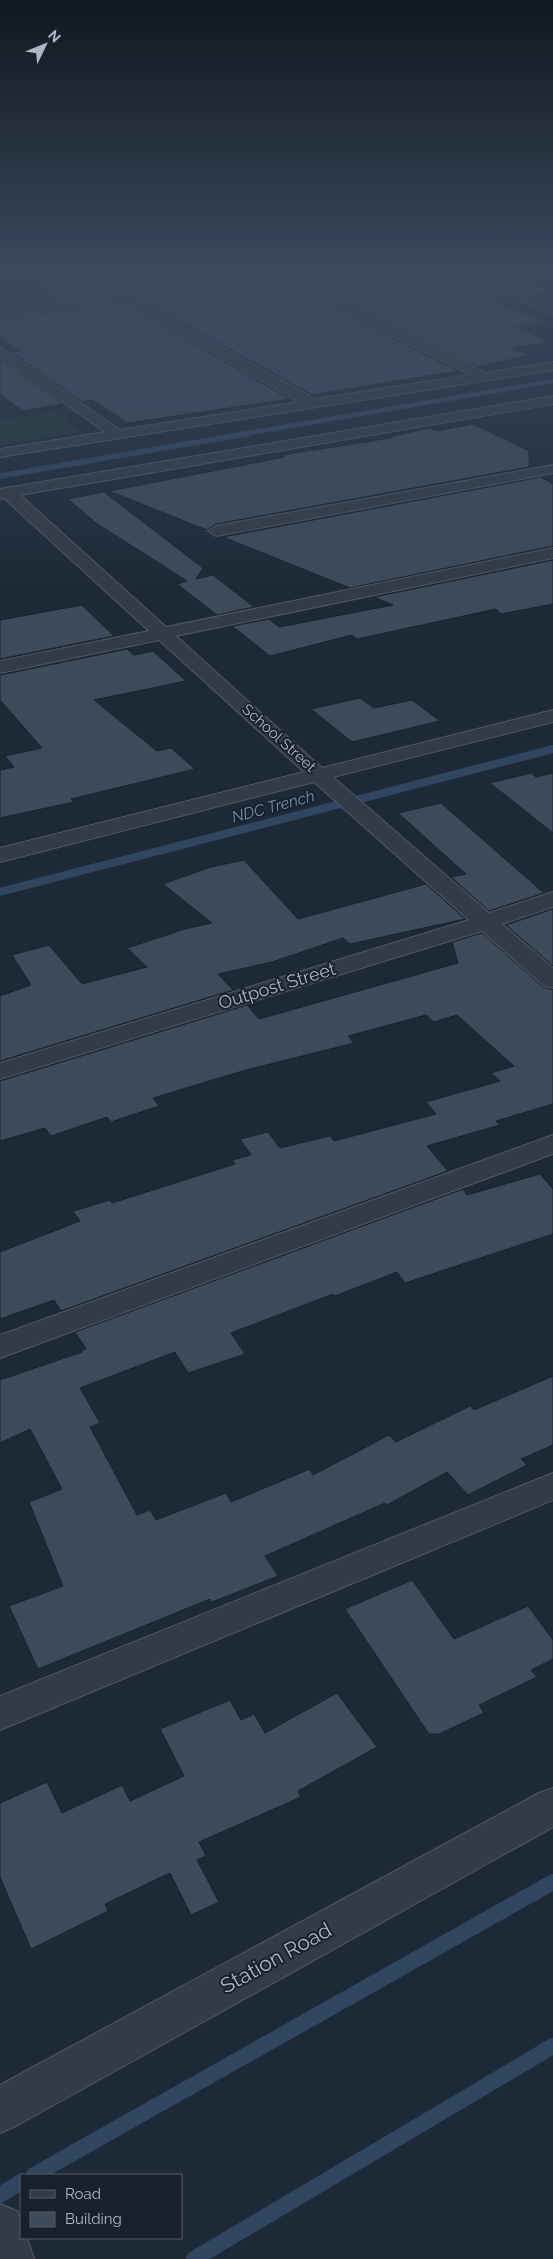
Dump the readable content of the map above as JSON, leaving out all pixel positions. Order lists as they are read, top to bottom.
{
  "streets": {
    "street": ["School Street", "Outpost Street", "Station Road"]
  },
  "crossings": [
    ["School Street", "Outpost Street"]
  ],
  "water": ["NDC Trench"],
  "legend": ["Road", "Building"],
  "north": "top right"
}
